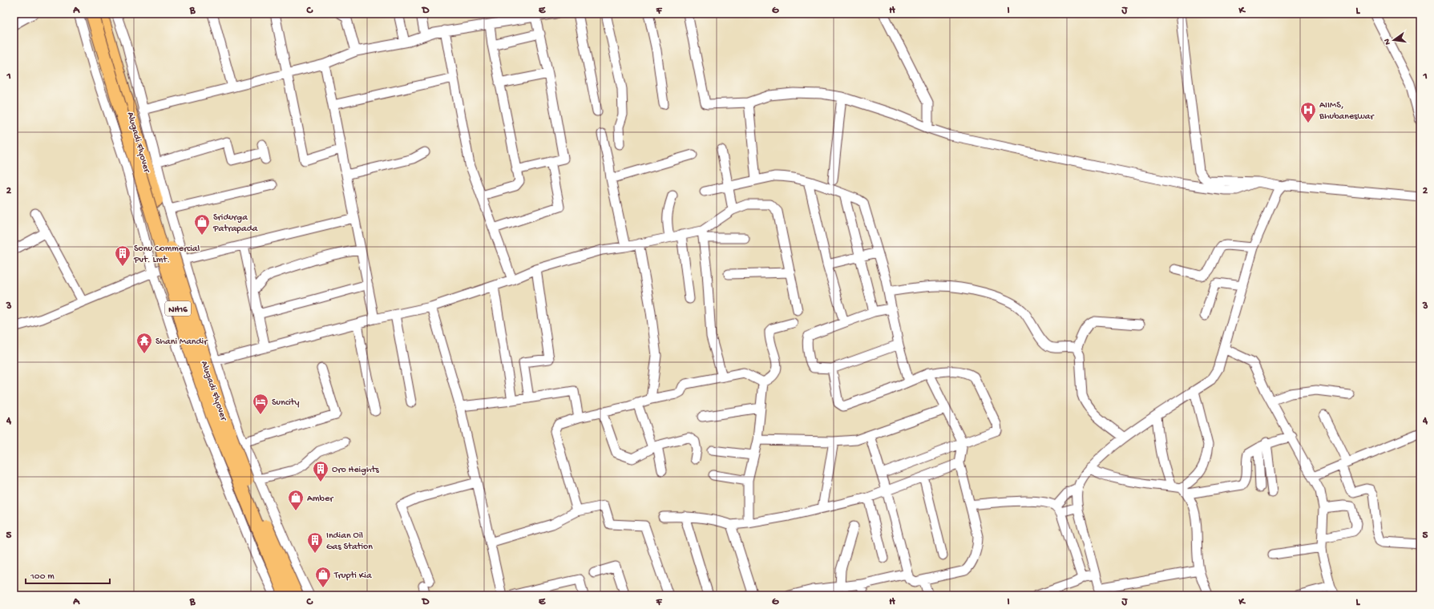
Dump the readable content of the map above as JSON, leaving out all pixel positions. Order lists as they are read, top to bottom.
{
  "streets": {
    "highway": ["Alugadi Flyover", "NH16"]
  },
  "places": {
    "hospital": ["AIIMS, Bhubaneswar"],
    "shop": ["Sridurga Patrapada", "Amber", "Trupti Kia"],
    "building": ["Sonu Commercial Pvt. Lmt.", "Oro Heights", "Indian Oil Gas Station"],
    "temple": ["Shani Mandir"],
    "hotel": ["Suncity"]
  },
  "scale_bar": "100 m",
  "north": "left",
  "grid": {
    "columns": [
      "A",
      "B",
      "C",
      "D",
      "E",
      "F",
      "G",
      "H",
      "I",
      "J",
      "K",
      "L"
    ],
    "rows": [
      "1",
      "2",
      "3",
      "4",
      "5"
    ]
  }
}
